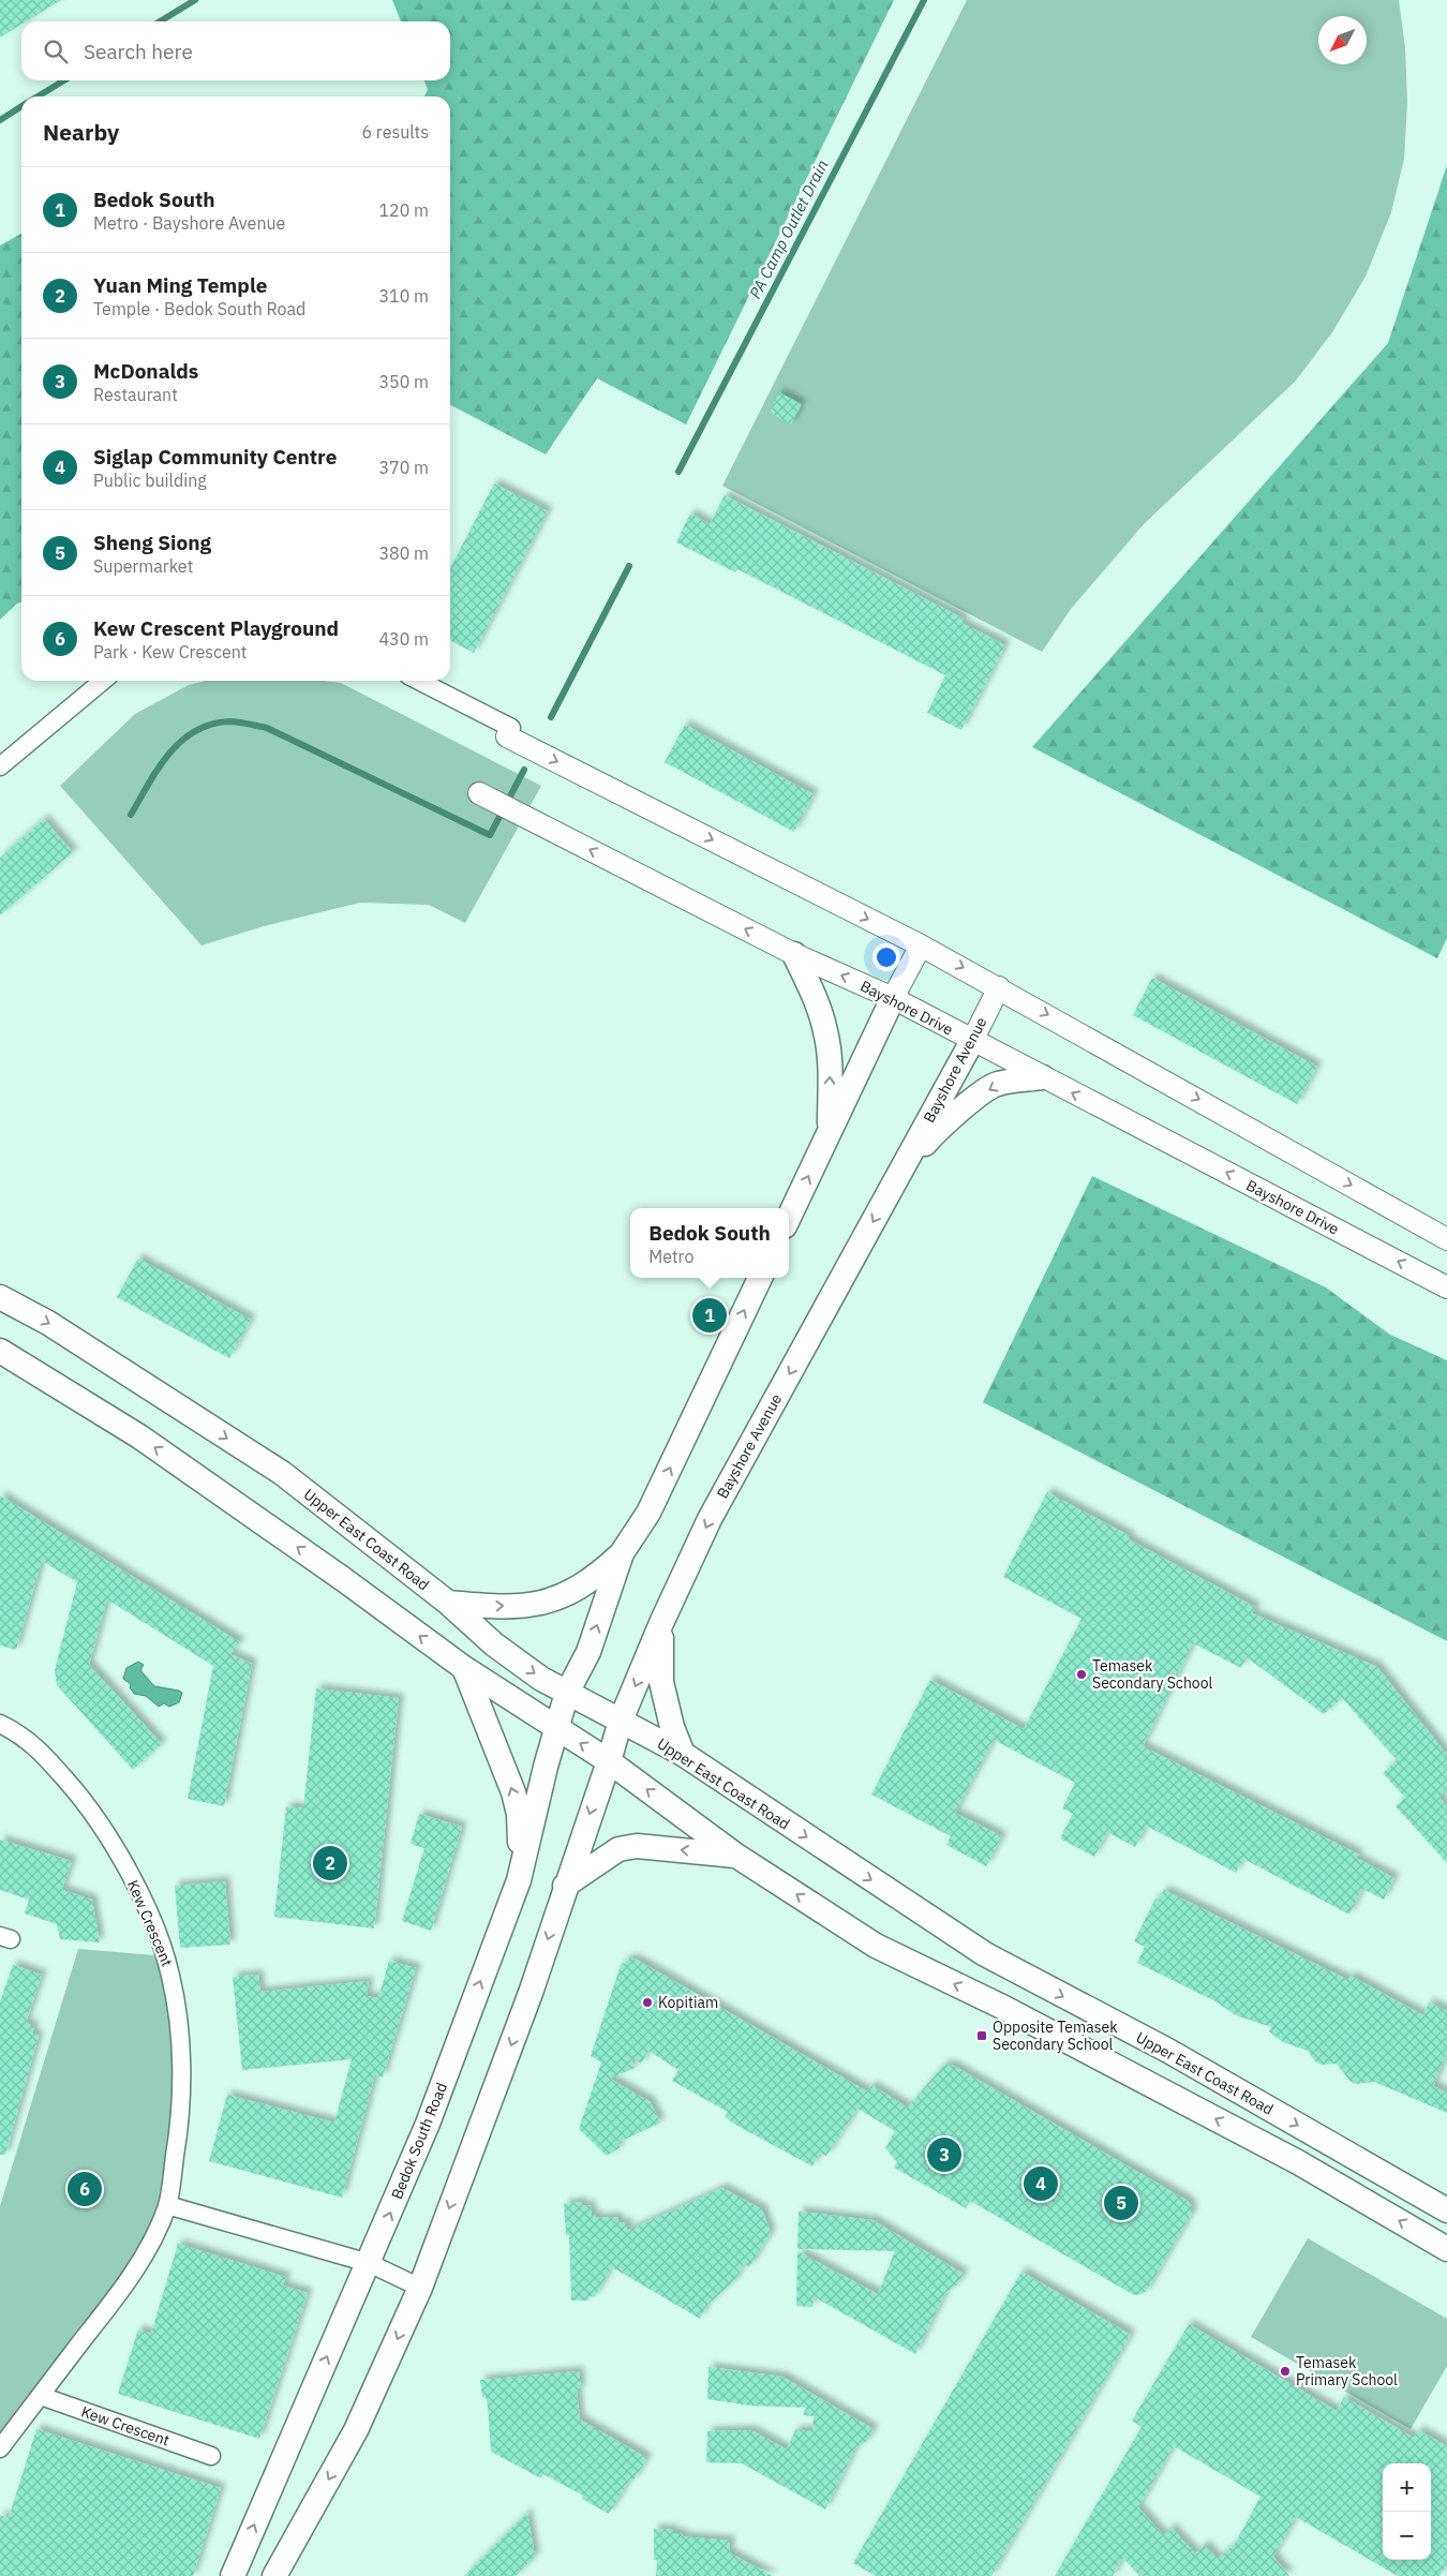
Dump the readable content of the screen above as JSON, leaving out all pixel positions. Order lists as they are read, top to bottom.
{
  "streets": {
    "main road": ["Bayshore Avenue", "Upper East Coast Road", "Bedok South Road"],
    "street": ["Bayshore Drive", "Kew Crescent"]
  },
  "crossings": [
    ["Bayshore Drive", "Bayshore Avenue"],
    ["Bayshore Avenue", "Upper East Coast Road"],
    ["Upper East Coast Road", "Bedok South Road"]
  ],
  "one_way": ["Bayshore Avenue"],
  "water": ["PA Camp Outlet Drain"],
  "places": {
    "other": ["Temasek Secondary School", "Kopitiam", "Temasek Primary School"],
    "transit": ["Opposite Temasek Secondary School"]
  },
  "north": "bottom left",
  "page": {
    "search": "Search here",
    "heading": ["Nearby", "6 results"],
    "list": [
      {
        "mark": "1",
        "name": "Bedok South",
        "note": "Metro · Bayshore Avenue",
        "value": "120 m"
      },
      {
        "mark": "2",
        "name": "Yuan Ming Temple",
        "note": "Temple · Bedok South Road",
        "value": "310 m"
      },
      {
        "mark": "3",
        "name": "McDonalds",
        "note": "Restaurant",
        "value": "350 m"
      },
      {
        "mark": "4",
        "name": "Siglap Community Centre",
        "note": "Public building",
        "value": "370 m"
      },
      {
        "mark": "5",
        "name": "Sheng Siong",
        "note": "Supermarket",
        "value": "380 m"
      },
      {
        "mark": "6",
        "name": "Kew Crescent Playground",
        "note": "Park · Kew Crescent",
        "value": "430 m"
      }
    ],
    "popup": ["Bedok South", "Metro"],
    "pins": [
      "1",
      "2",
      "3",
      "4",
      "6",
      "5"
    ],
    "map_buttons": ["+", "−"]
  }
}
